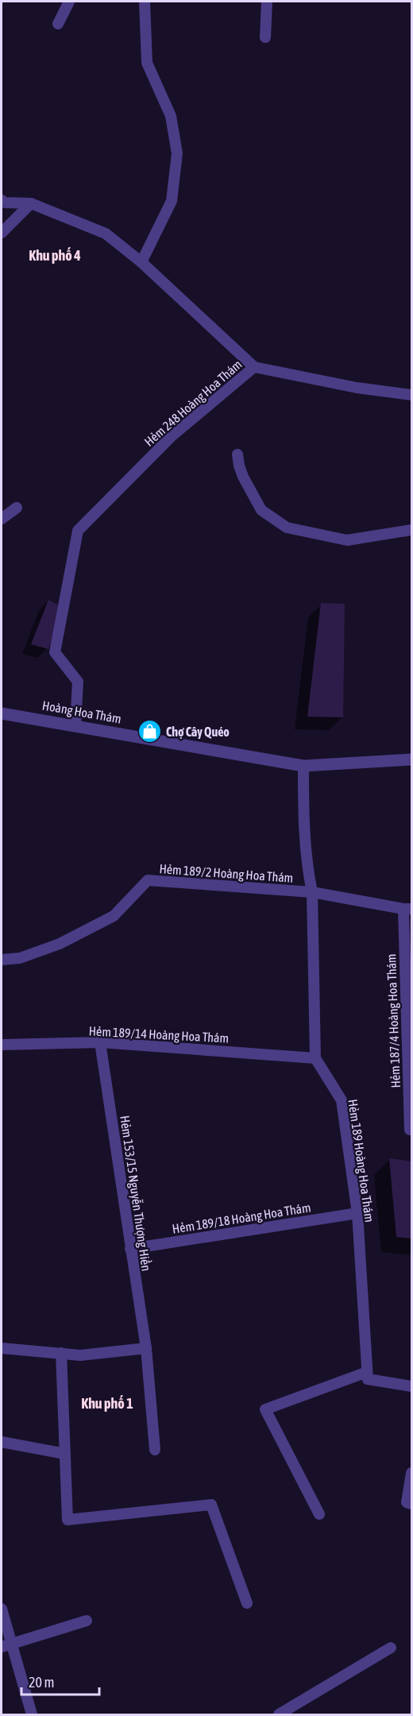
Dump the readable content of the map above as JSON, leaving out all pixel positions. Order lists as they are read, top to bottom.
{
  "streets": {
    "street": ["Hoàng Hoa Thám"],
    "lane": [
      "Hẻm 248 Hoàng Hoa Thám",
      "Hẻm 189/2 Hoàng Hoa Thám",
      "Hẻm 187/4 Hoàng Hoa Thám",
      "Hẻm 189/14 Hoàng Hoa Thám",
      "Hẻm 189 Hoàng Hoa Thám",
      "Hẻm 153/15 Nguyễn Thượng Hiền",
      "Hẻm 189/18 Hoàng Hoa Thám"
    ]
  },
  "crossings": [
    ["Hẻm 248 Hoàng Hoa Thám", "Hoàng Hoa Thám"],
    ["Hẻm 189/2 Hoàng Hoa Thám", "Hẻm 187/4 Hoàng Hoa Thám"],
    ["Hẻm 189/14 Hoàng Hoa Thám", "Hẻm 189 Hoàng Hoa Thám"],
    ["Hẻm 189/14 Hoàng Hoa Thám", "Hẻm 153/15 Nguyễn Thượng Hiền"],
    ["Hẻm 189 Hoàng Hoa Thám", "Hẻm 189/18 Hoàng Hoa Thám"],
    ["Hẻm 153/15 Nguyễn Thượng Hiền", "Hẻm 189/18 Hoàng Hoa Thám"]
  ],
  "districts": ["Khu phố 4", "Khu phố 1"],
  "places": {
    "shop": ["Chợ Cây Quéo"]
  },
  "scale_bar": "20 m"
}
